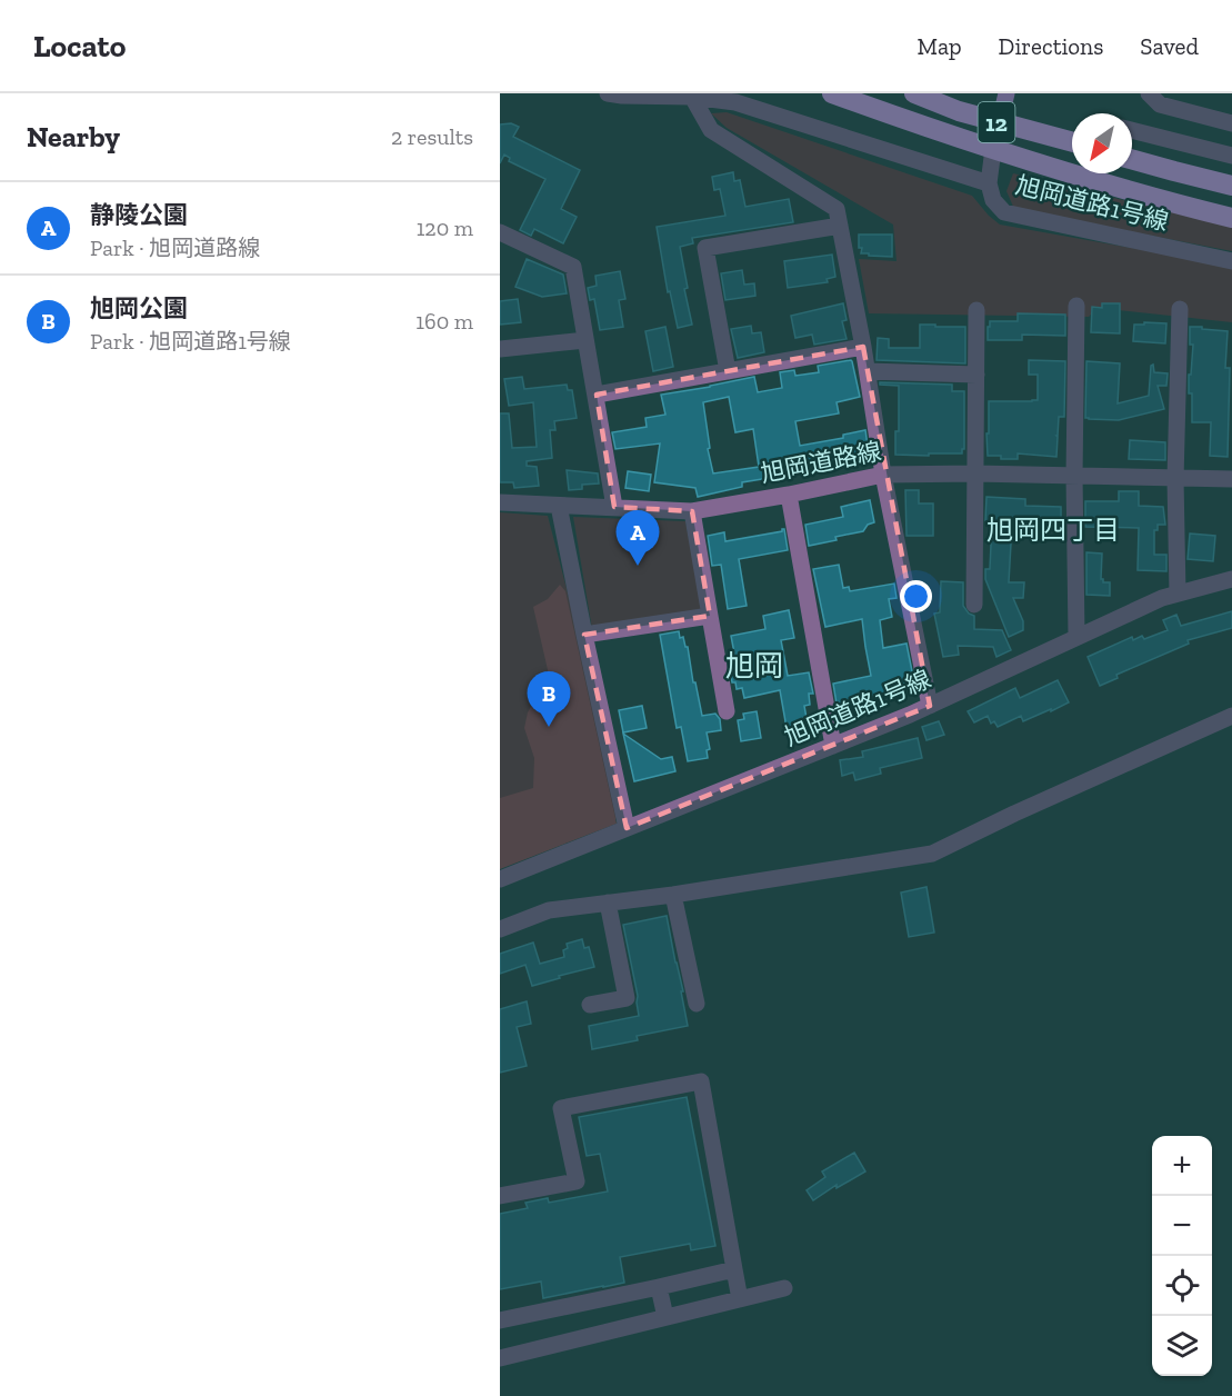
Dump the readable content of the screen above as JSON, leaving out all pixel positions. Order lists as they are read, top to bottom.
{
  "streets": {
    "highway": ["12"],
    "street": ["旭岡道路1号線", "旭岡道路線"]
  },
  "crossings": [
    ["12", "旭岡道路1号線"]
  ],
  "districts": ["旭岡四丁目", "旭岡"],
  "north": "bottom left",
  "page": {
    "header": "Locato",
    "nav": ["Map", "Directions", "Saved"],
    "heading": ["Nearby", "2 results"],
    "list": [
      {
        "mark": "A",
        "name": "静陵公園",
        "note": "Park · 旭岡道路線",
        "value": "120 m"
      },
      {
        "mark": "B",
        "name": "旭岡公園",
        "note": "Park · 旭岡道路1号線",
        "value": "160 m"
      }
    ],
    "pins": ["A", "B"],
    "map_buttons": ["+", "−"]
  }
}
